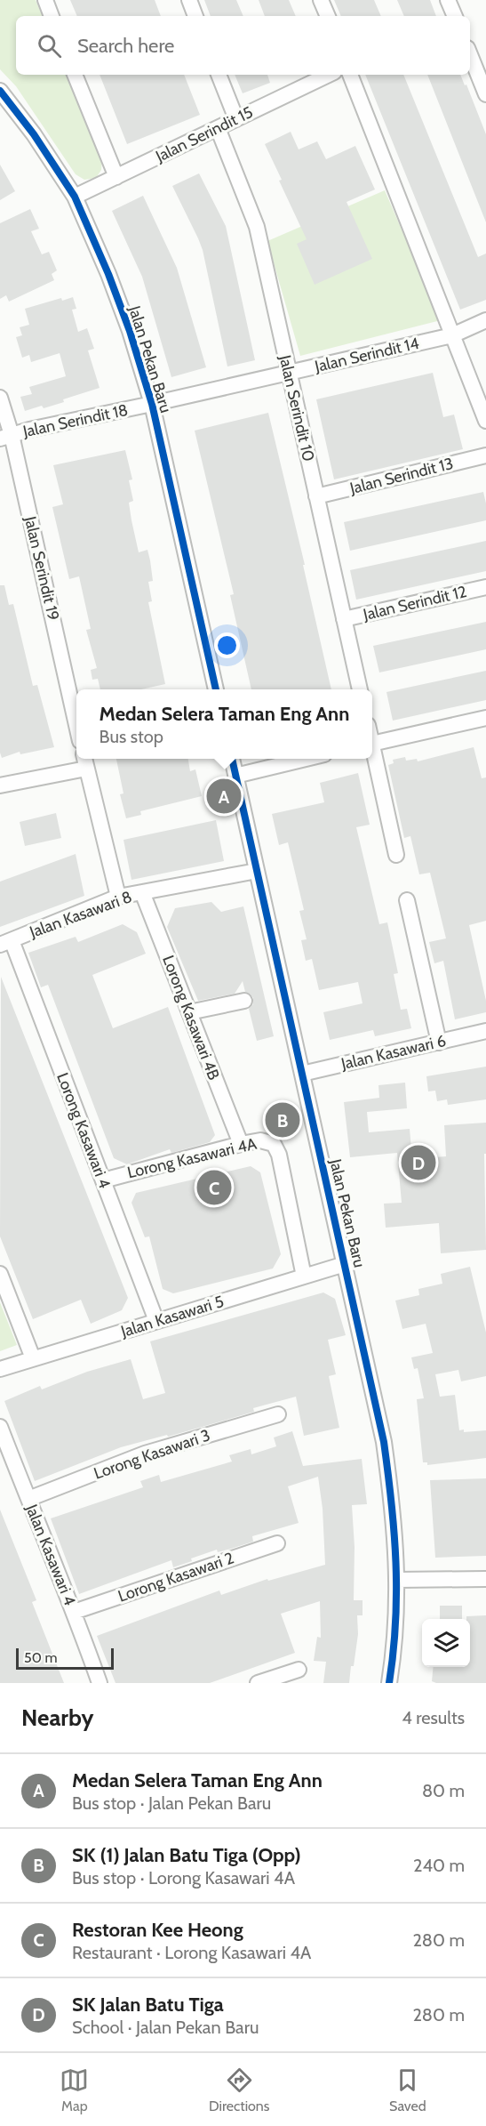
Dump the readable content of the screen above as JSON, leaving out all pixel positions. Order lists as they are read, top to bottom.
{
  "streets": {
    "street": [
      "Jalan Serindit 15",
      "Jalan Serindit 14",
      "Jalan Pekan Baru",
      "Jalan Serindit 10",
      "Jalan Serindit 18",
      "Jalan Serindit 13",
      "Jalan Serindit 19",
      "Jalan Serindit 12",
      "Jalan Kasawari 8",
      "Lorong Kasawari 4B",
      "Jalan Kasawari 6",
      "Lorong Kasawari 4",
      "Lorong Kasawari 4A",
      "Jalan Kasawari 5",
      "Lorong Kasawari 3",
      "Jalan Kasawari 4",
      "Lorong Kasawari 2"
    ]
  },
  "crossings": [
    ["Jalan Serindit 15", "Jalan Pekan Baru"],
    ["Jalan Serindit 15", "Jalan Serindit 10"],
    ["Jalan Serindit 14", "Jalan Pekan Baru"],
    ["Jalan Serindit 14", "Jalan Serindit 10"],
    ["Jalan Serindit 14", "Jalan Serindit 18"],
    ["Jalan Pekan Baru", "Jalan Serindit 18"],
    ["Jalan Pekan Baru", "Jalan Kasawari 8"],
    ["Jalan Pekan Baru", "Jalan Kasawari 6"],
    ["Jalan Pekan Baru", "Jalan Kasawari 5"],
    ["Jalan Serindit 10", "Jalan Serindit 13"],
    ["Jalan Serindit 10", "Jalan Serindit 12"],
    ["Jalan Serindit 18", "Jalan Serindit 19"],
    ["Jalan Kasawari 8", "Lorong Kasawari 4B"],
    ["Jalan Kasawari 8", "Lorong Kasawari 4"],
    ["Lorong Kasawari 4B", "Lorong Kasawari 4A"],
    ["Lorong Kasawari 4", "Lorong Kasawari 4A"],
    ["Lorong Kasawari 4", "Jalan Kasawari 5"],
    ["Lorong Kasawari 4A", "Jalan Kasawari 5"],
    ["Lorong Kasawari 3", "Jalan Kasawari 4"],
    ["Jalan Kasawari 4", "Lorong Kasawari 2"]
  ],
  "scale_bar": "50 m",
  "page": {
    "search": "Search here",
    "popup": ["Medan Selera Taman Eng Ann", "Bus stop"],
    "pins": [
      "A",
      "B",
      "D",
      "C"
    ],
    "scale": "50 m",
    "heading": ["Nearby", "4 results"],
    "list": [
      {
        "mark": "A",
        "name": "Medan Selera Taman Eng Ann",
        "note": "Bus stop · Jalan Pekan Baru",
        "value": "80 m"
      },
      {
        "mark": "B",
        "name": "SK (1) Jalan Batu Tiga (Opp)",
        "note": "Bus stop · Lorong Kasawari 4A",
        "value": "240 m"
      },
      {
        "mark": "C",
        "name": "Restoran Kee Heong",
        "note": "Restaurant · Lorong Kasawari 4A",
        "value": "280 m"
      },
      {
        "mark": "D",
        "name": "SK Jalan Batu Tiga",
        "note": "School · Jalan Pekan Baru",
        "value": "280 m"
      }
    ],
    "nav": ["Map", "Directions", "Saved"]
  }
}
